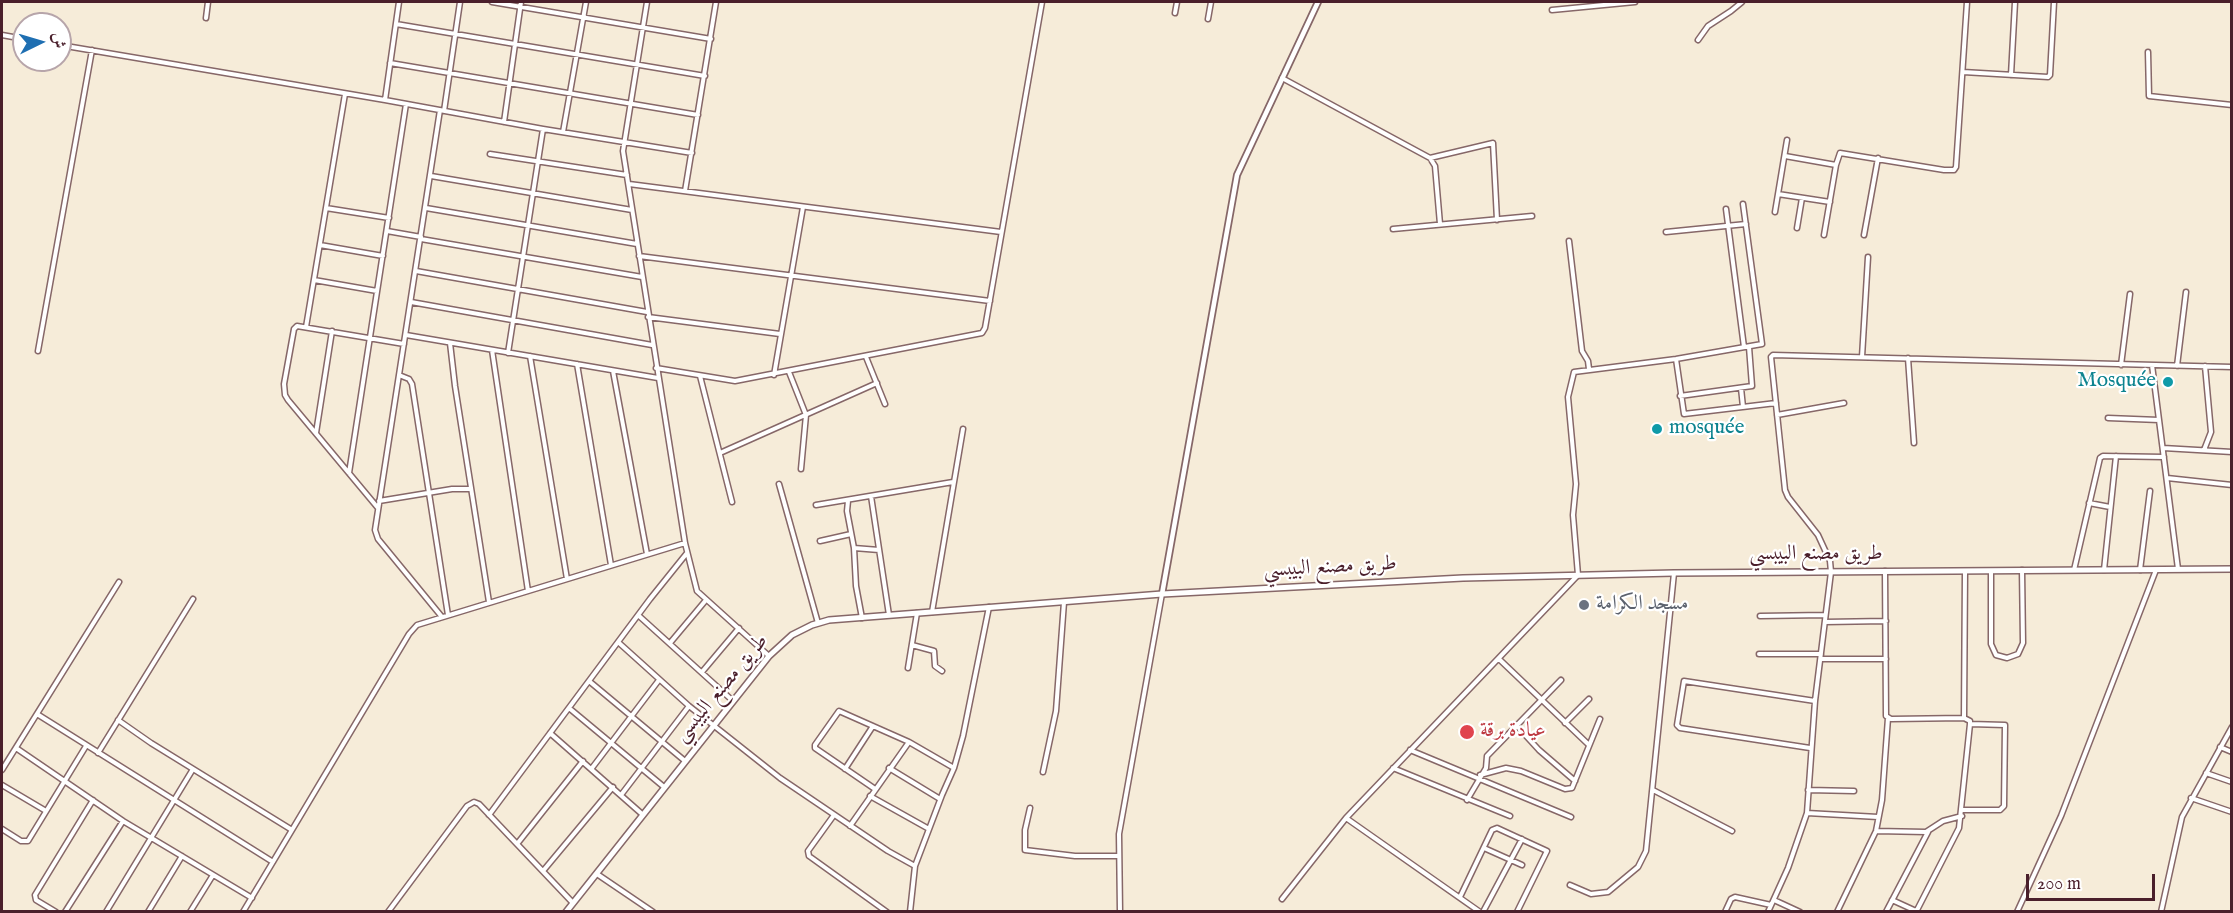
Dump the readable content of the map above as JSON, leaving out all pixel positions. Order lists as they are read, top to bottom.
{
  "streets": {
    "main road": ["طريق مصنع البيبسي"]
  },
  "places": [
    "Mosquée",
    "mosquée",
    "مسجد الكرامة",
    "عيادة برقة"
  ],
  "scale_bar": "200 m",
  "north": "right"
}
